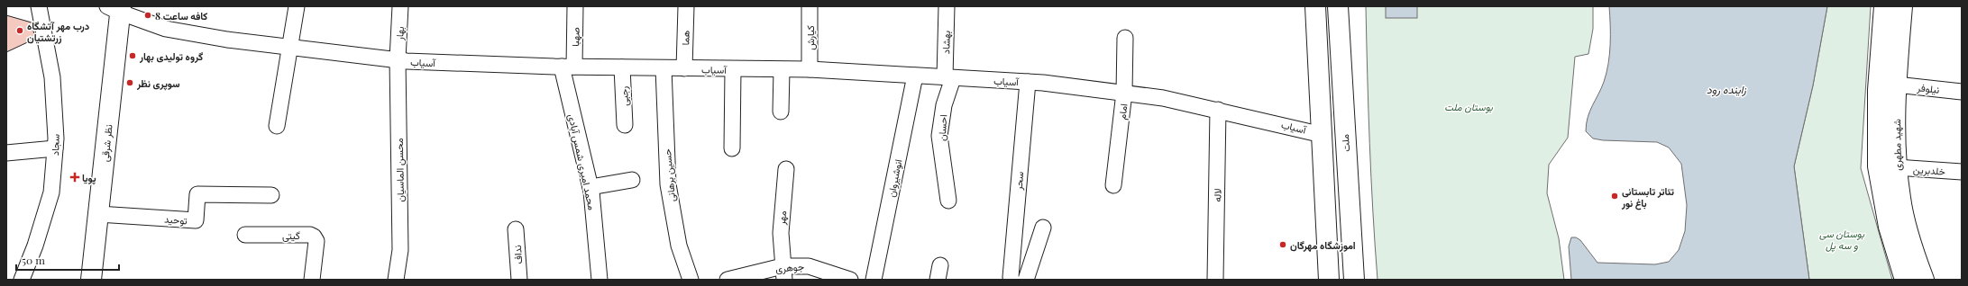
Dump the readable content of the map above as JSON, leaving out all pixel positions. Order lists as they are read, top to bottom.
{
  "streets": {
    "main road": ["نظر شرقی", "ملت", "شهید مطهری"],
    "street": [
      "بهار",
      "صهبا",
      "هما",
      "کیارش",
      "بهشاد",
      "آسیاب",
      "نیلوفر",
      "رجبی",
      "امام",
      "احسان",
      "سجاد",
      "محمد امیری شمس آبادی",
      "محسن الماسیان",
      "خلدبرین",
      "حسین برهانی",
      "انوشیروان",
      "سحر",
      "لاله",
      "مهر",
      "توحید",
      "گیتی",
      "نداف",
      "جوهری"
    ]
  },
  "crossings": [
    ["بهار", "آسیاب"],
    ["بهار", "محسن الماسیان"],
    ["صهبا", "آسیاب"],
    ["صهبا", "محمد امیری شمس آبادی"],
    ["هما", "آسیاب"],
    ["کیارش", "آسیاب"],
    ["بهشاد", "آسیاب"],
    ["بهشاد", "احسان"],
    ["آسیاب", "رجبی"],
    ["آسیاب", "امام"],
    ["آسیاب", "احسان"],
    ["آسیاب", "نظر شرقی"],
    ["آسیاب", "محمد امیری شمس آبادی"],
    ["آسیاب", "محسن الماسیان"],
    ["آسیاب", "حسین برهانی"],
    ["آسیاب", "انوشیروان"],
    ["آسیاب", "سحر"],
    ["آسیاب", "لاله"],
    ["نیلوفر", "شهید مطهری"],
    ["نظر شرقی", "توحید"],
    ["شهید مطهری", "خلدبرین"],
    ["مهر", "جوهری"]
  ],
  "water": ["زاینده رود"],
  "parks": ["بوستان ملت", "بوستان سی و سه پل"],
  "places": {
    "other": [
      "کافه ساعت 8",
      "درب مهر آتشگاه زرتشتیان",
      "گروه تولیدی بهار",
      "سوپری نظر",
      "تئاتر تابستانی باغ نور",
      "اموزشگاه مهرگان"
    ],
    "health": ["پویا"]
  },
  "scale_bar": "50 m"
}
